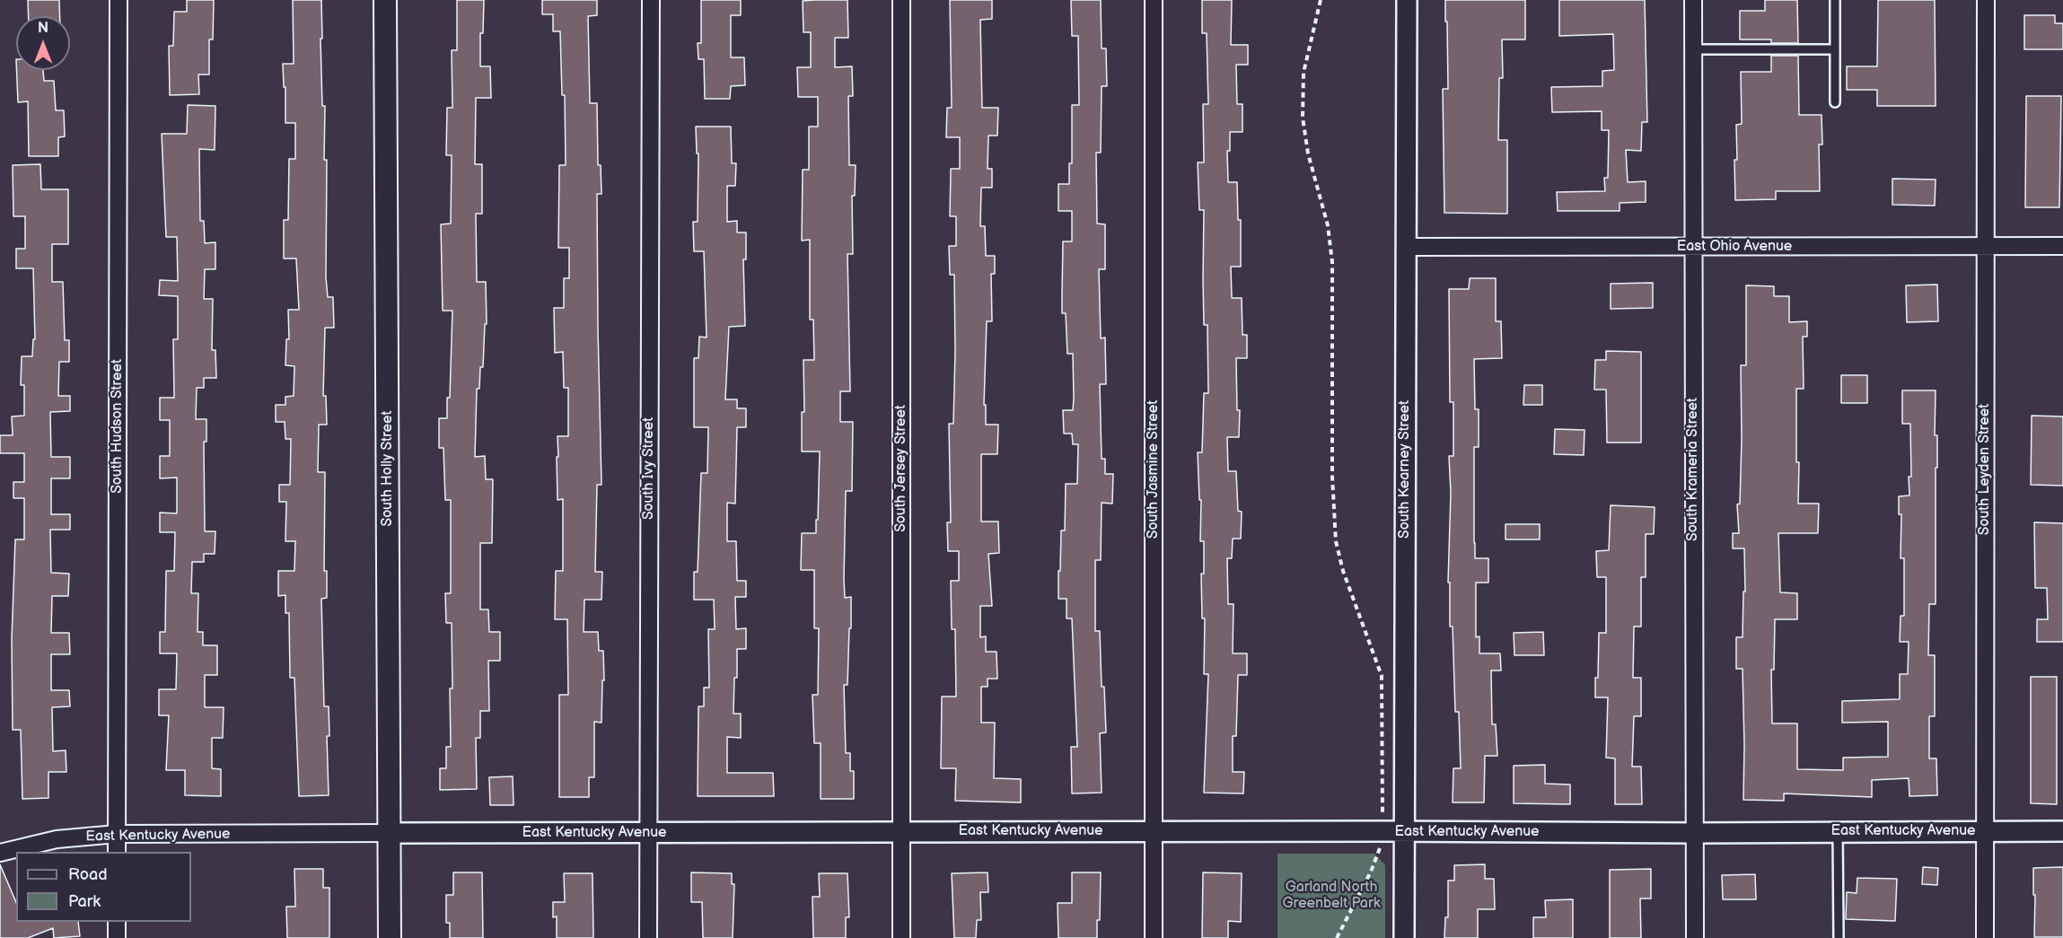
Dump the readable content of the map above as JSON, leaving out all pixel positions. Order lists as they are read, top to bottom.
{
  "streets": {
    "main road": ["South Holly Street"],
    "street": [
      "East Ohio Avenue",
      "South Hudson Street",
      "South Ivy Street",
      "South Jersey Street",
      "South Jasmine Street",
      "South Kearney Street",
      "South Krameria Street",
      "South Leyden Street",
      "East Kentucky Avenue"
    ]
  },
  "crossings": [
    ["East Ohio Avenue", "South Kearney Street"],
    ["East Ohio Avenue", "South Krameria Street"],
    ["East Ohio Avenue", "South Leyden Street"],
    ["South Hudson Street", "East Kentucky Avenue"],
    ["South Holly Street", "East Kentucky Avenue"],
    ["South Ivy Street", "East Kentucky Avenue"],
    ["South Jersey Street", "East Kentucky Avenue"],
    ["South Jasmine Street", "East Kentucky Avenue"],
    ["South Kearney Street", "East Kentucky Avenue"],
    ["South Krameria Street", "East Kentucky Avenue"],
    ["South Leyden Street", "East Kentucky Avenue"]
  ],
  "parks": ["Garland North Greenbelt Park"],
  "legend": ["Road", "Park"],
  "north": "top"
}
